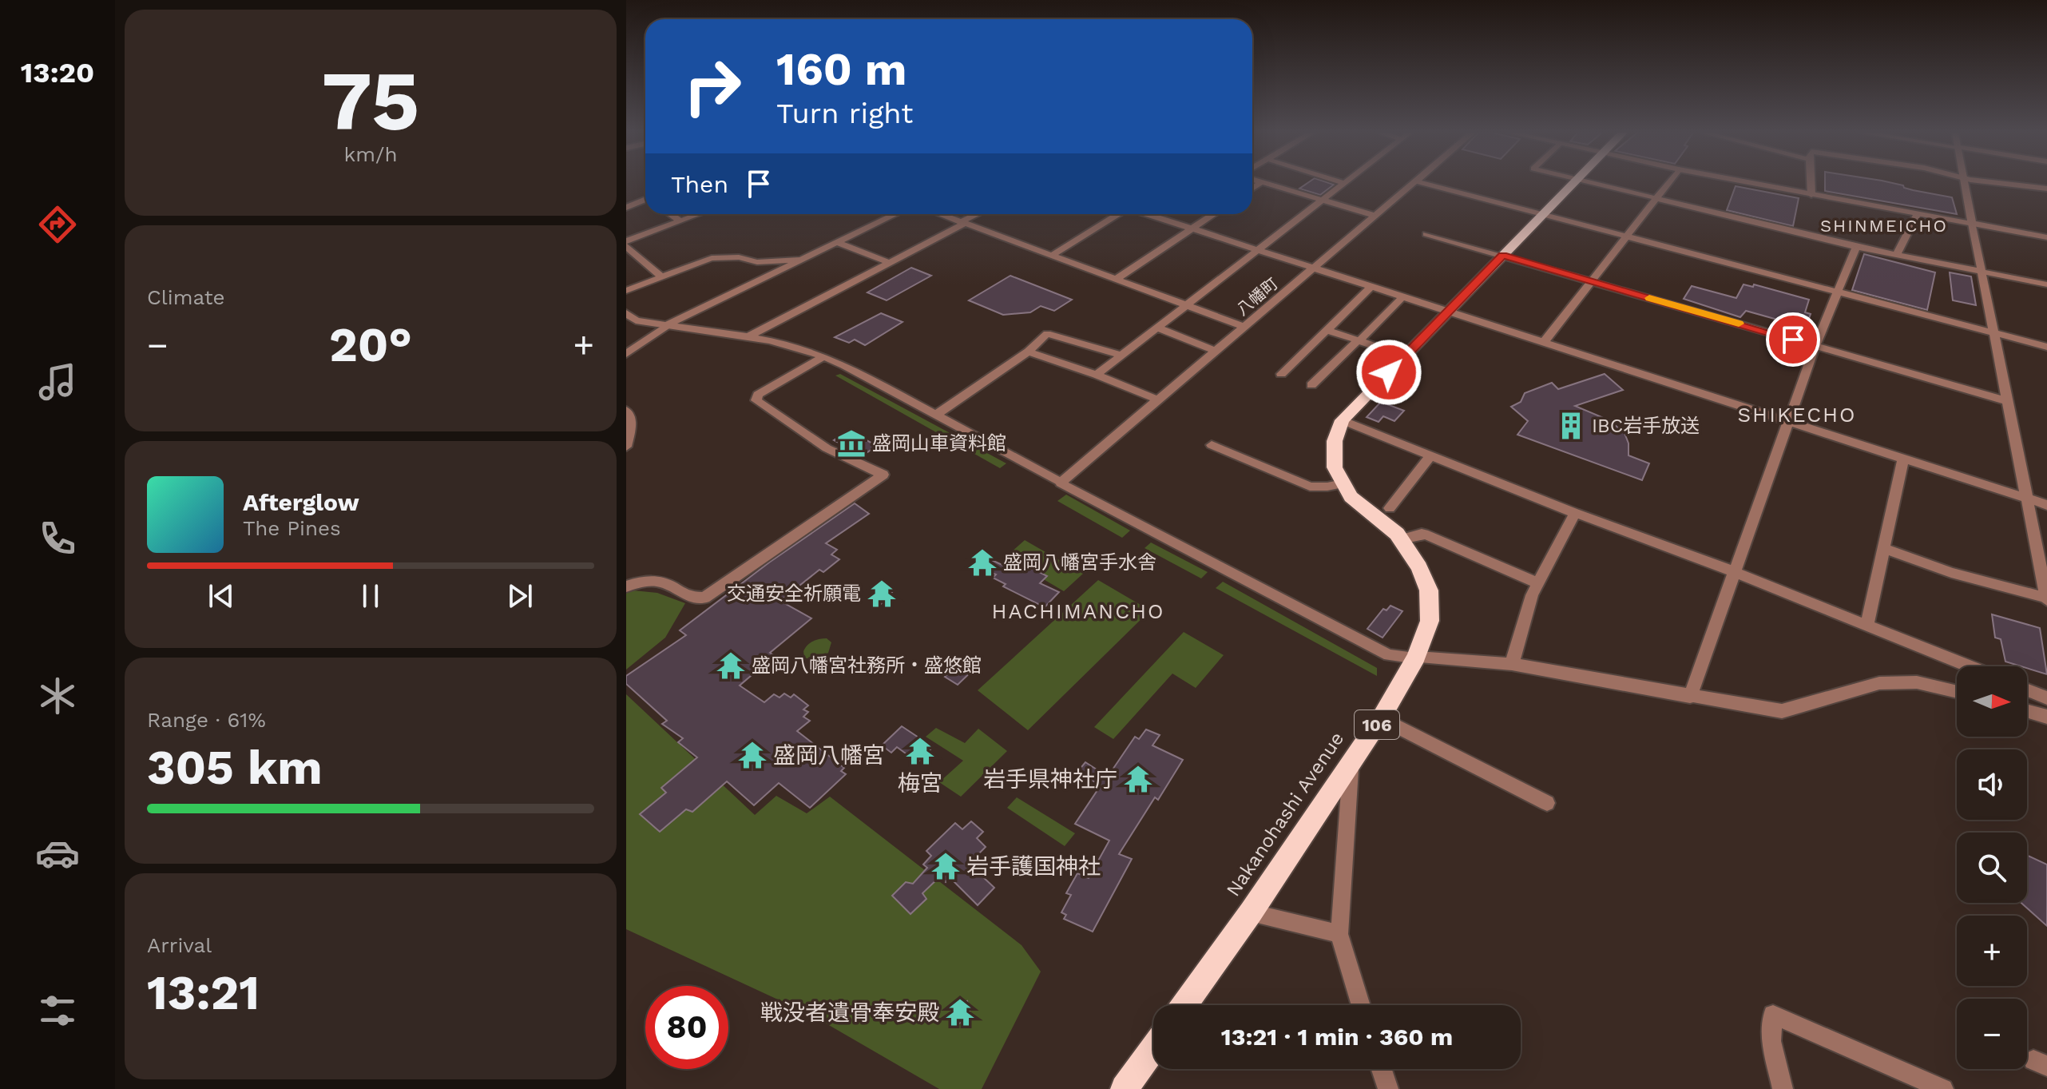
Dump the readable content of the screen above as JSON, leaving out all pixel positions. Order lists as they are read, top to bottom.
{
  "streets": {
    "highway": ["106", "Nakanohashi Avenue"],
    "street": ["八幡町"]
  },
  "districts": ["SHINMEICHO", "SHIKECHO", "HACHIMANCHO"],
  "places": {
    "building": ["IBC岩手放送"],
    "museum": ["盛岡山車資料館"],
    "temple": [
      "盛岡八幡宮手水舎",
      "交通安全祈願電",
      "盛岡八幡宮社務所・盛悠館",
      "梅宮",
      "盛岡八幡宮",
      "岩手県神社庁",
      "岩手護国神社",
      "戦没者遺骨奉安殿"
    ]
  },
  "north": "right",
  "page": {
    "tabs": "13:20",
    "tile": [
      ["75", "km/h"],
      "Climate",
      ["Range · 61%", "305 km"],
      ["Arrival", "13:21"]
    ],
    "turn": ["160 m", "Turn right"],
    "then": "Then",
    "heat": ["−", "20°", "+"],
    "song": ["Afterglow", "The Pines"],
    "map_buttons": ["+", "−"],
    "limit": "80",
    "trip": "13:21 · 1 min · 360 m"
  }
}
